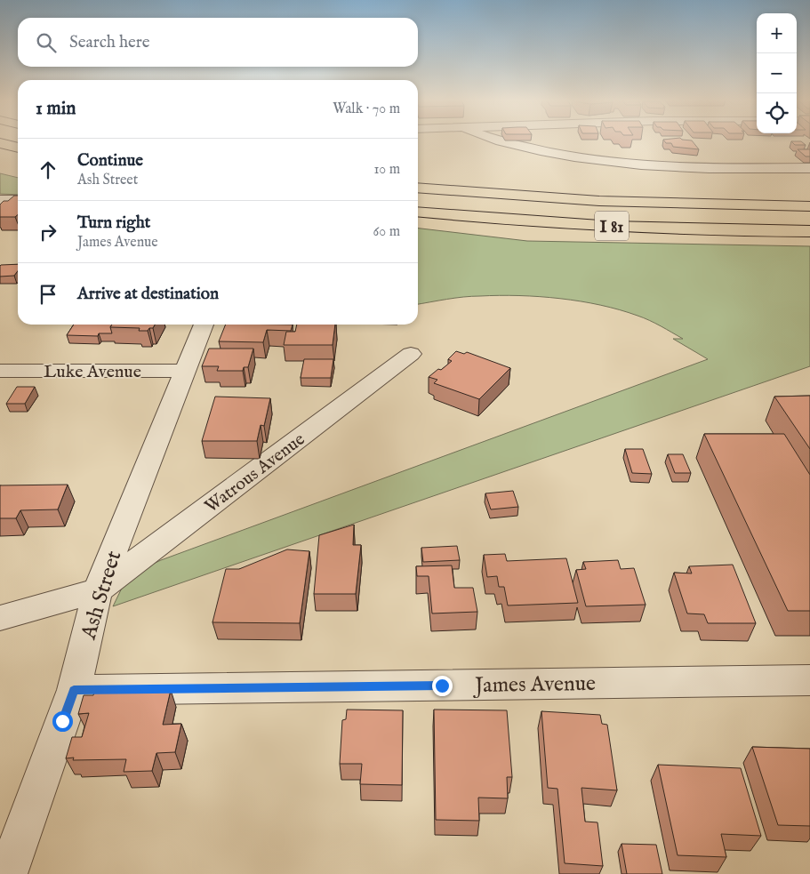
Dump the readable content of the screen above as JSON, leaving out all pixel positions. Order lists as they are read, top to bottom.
{
  "streets": {
    "highway": ["I 81"],
    "street": [
      "Luke Avenue",
      "Watrous Avenue",
      "Ash Street",
      "James Avenue"
    ]
  },
  "crossings": [
    ["Luke Avenue", "Ash Street"],
    ["Watrous Avenue", "Ash Street"],
    ["Ash Street", "James Avenue"]
  ],
  "page": {
    "map_buttons": ["+", "−"],
    "search": "Search here",
    "heading": ["1 min", "Walk · 70 m"],
    "list": [
      ["Continue", "Ash Street", "10 m"],
      ["Turn right", "James Avenue", "60 m"],
      "Arrive at destination"
    ]
  }
}
